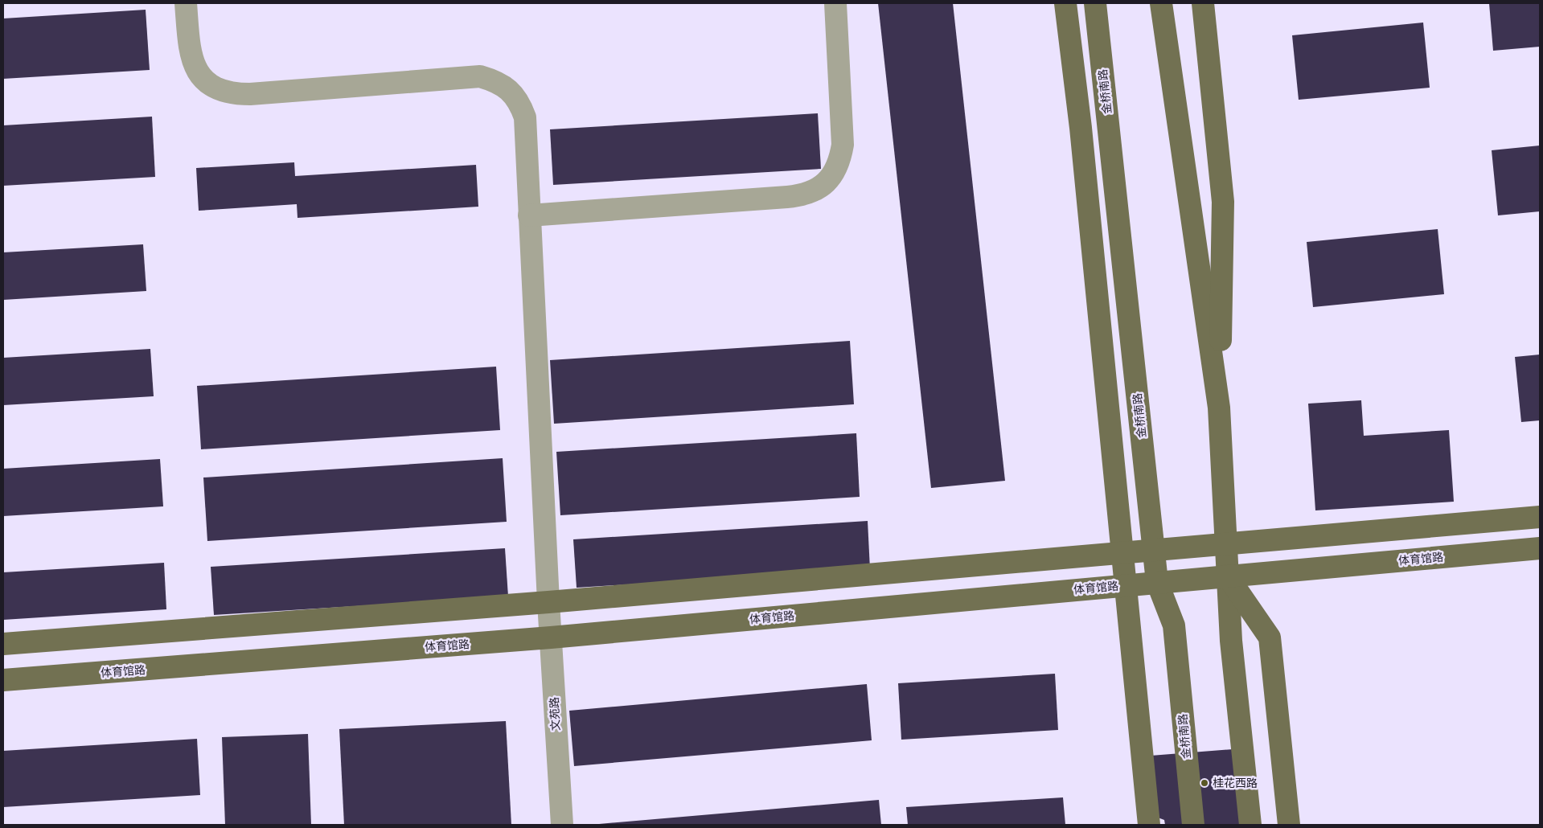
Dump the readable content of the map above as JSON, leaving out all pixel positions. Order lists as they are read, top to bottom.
{
  "streets": {
    "main road": ["金桥南路", "体育馆路"],
    "street": ["文苑路"]
  },
  "crossings": [
    ["金桥南路", "体育馆路"],
    ["体育馆路", "文苑路"]
  ],
  "places": ["桂花西路"]
}
